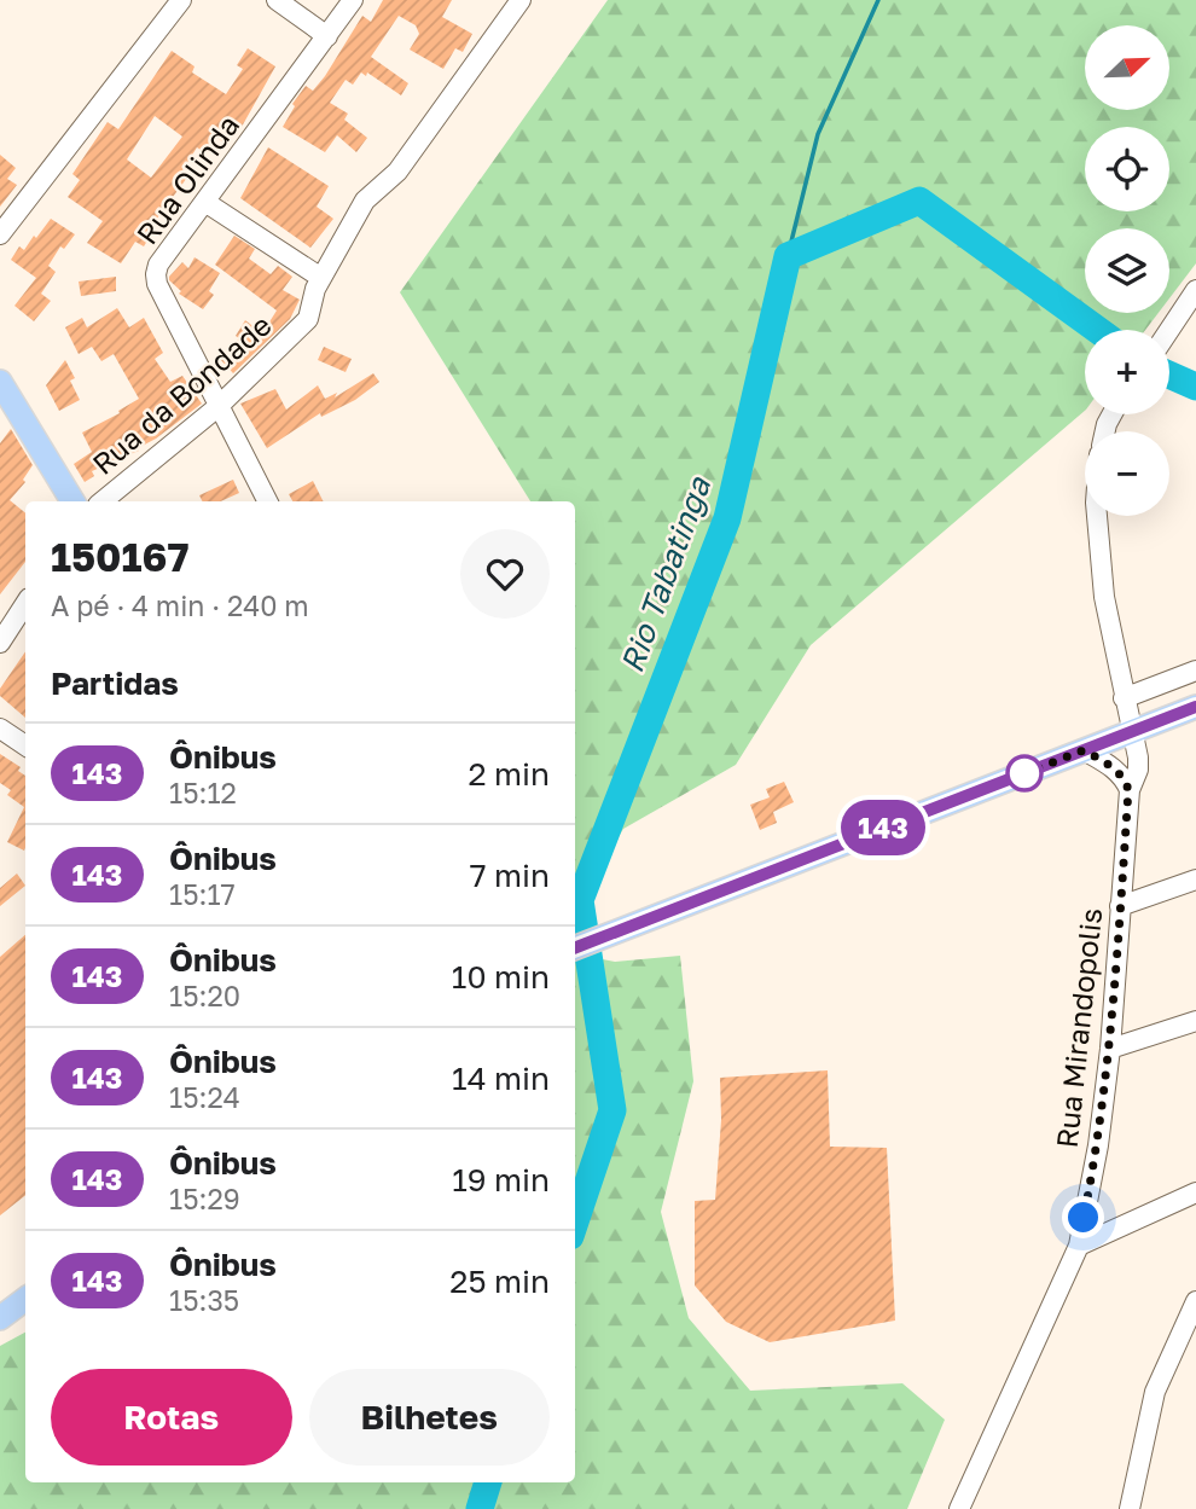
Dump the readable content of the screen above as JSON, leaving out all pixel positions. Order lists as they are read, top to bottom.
{
  "streets": {
    "street": ["Rua Olinda", "Rua da Bondade", "Rua Mirandopolis"]
  },
  "crossings": [
    ["Rua Olinda", "Rua da Bondade"]
  ],
  "water": ["Rio Tabatinga"],
  "lines": ["bus line 143"],
  "north": "top right",
  "page": {
    "on_map": "143",
    "map_buttons": ["+", "−"],
    "heading": [
      ["150167", "A pé · 4 min · 240 m"],
      "Partidas"
    ],
    "list": [
      {
        "mark": "143",
        "name": "Ônibus",
        "note": "15:12",
        "value": "2 min"
      },
      {
        "mark": "143",
        "name": "Ônibus",
        "note": "15:17",
        "value": "7 min"
      },
      {
        "mark": "143",
        "name": "Ônibus",
        "note": "15:20",
        "value": "10 min"
      },
      {
        "mark": "143",
        "name": "Ônibus",
        "note": "15:24",
        "value": "14 min"
      },
      {
        "mark": "143",
        "name": "Ônibus",
        "note": "15:29",
        "value": "19 min"
      },
      {
        "mark": "143",
        "name": "Ônibus",
        "note": "15:35",
        "value": "25 min"
      }
    ],
    "buttons": ["Rotas", "Bilhetes"]
  }
}
